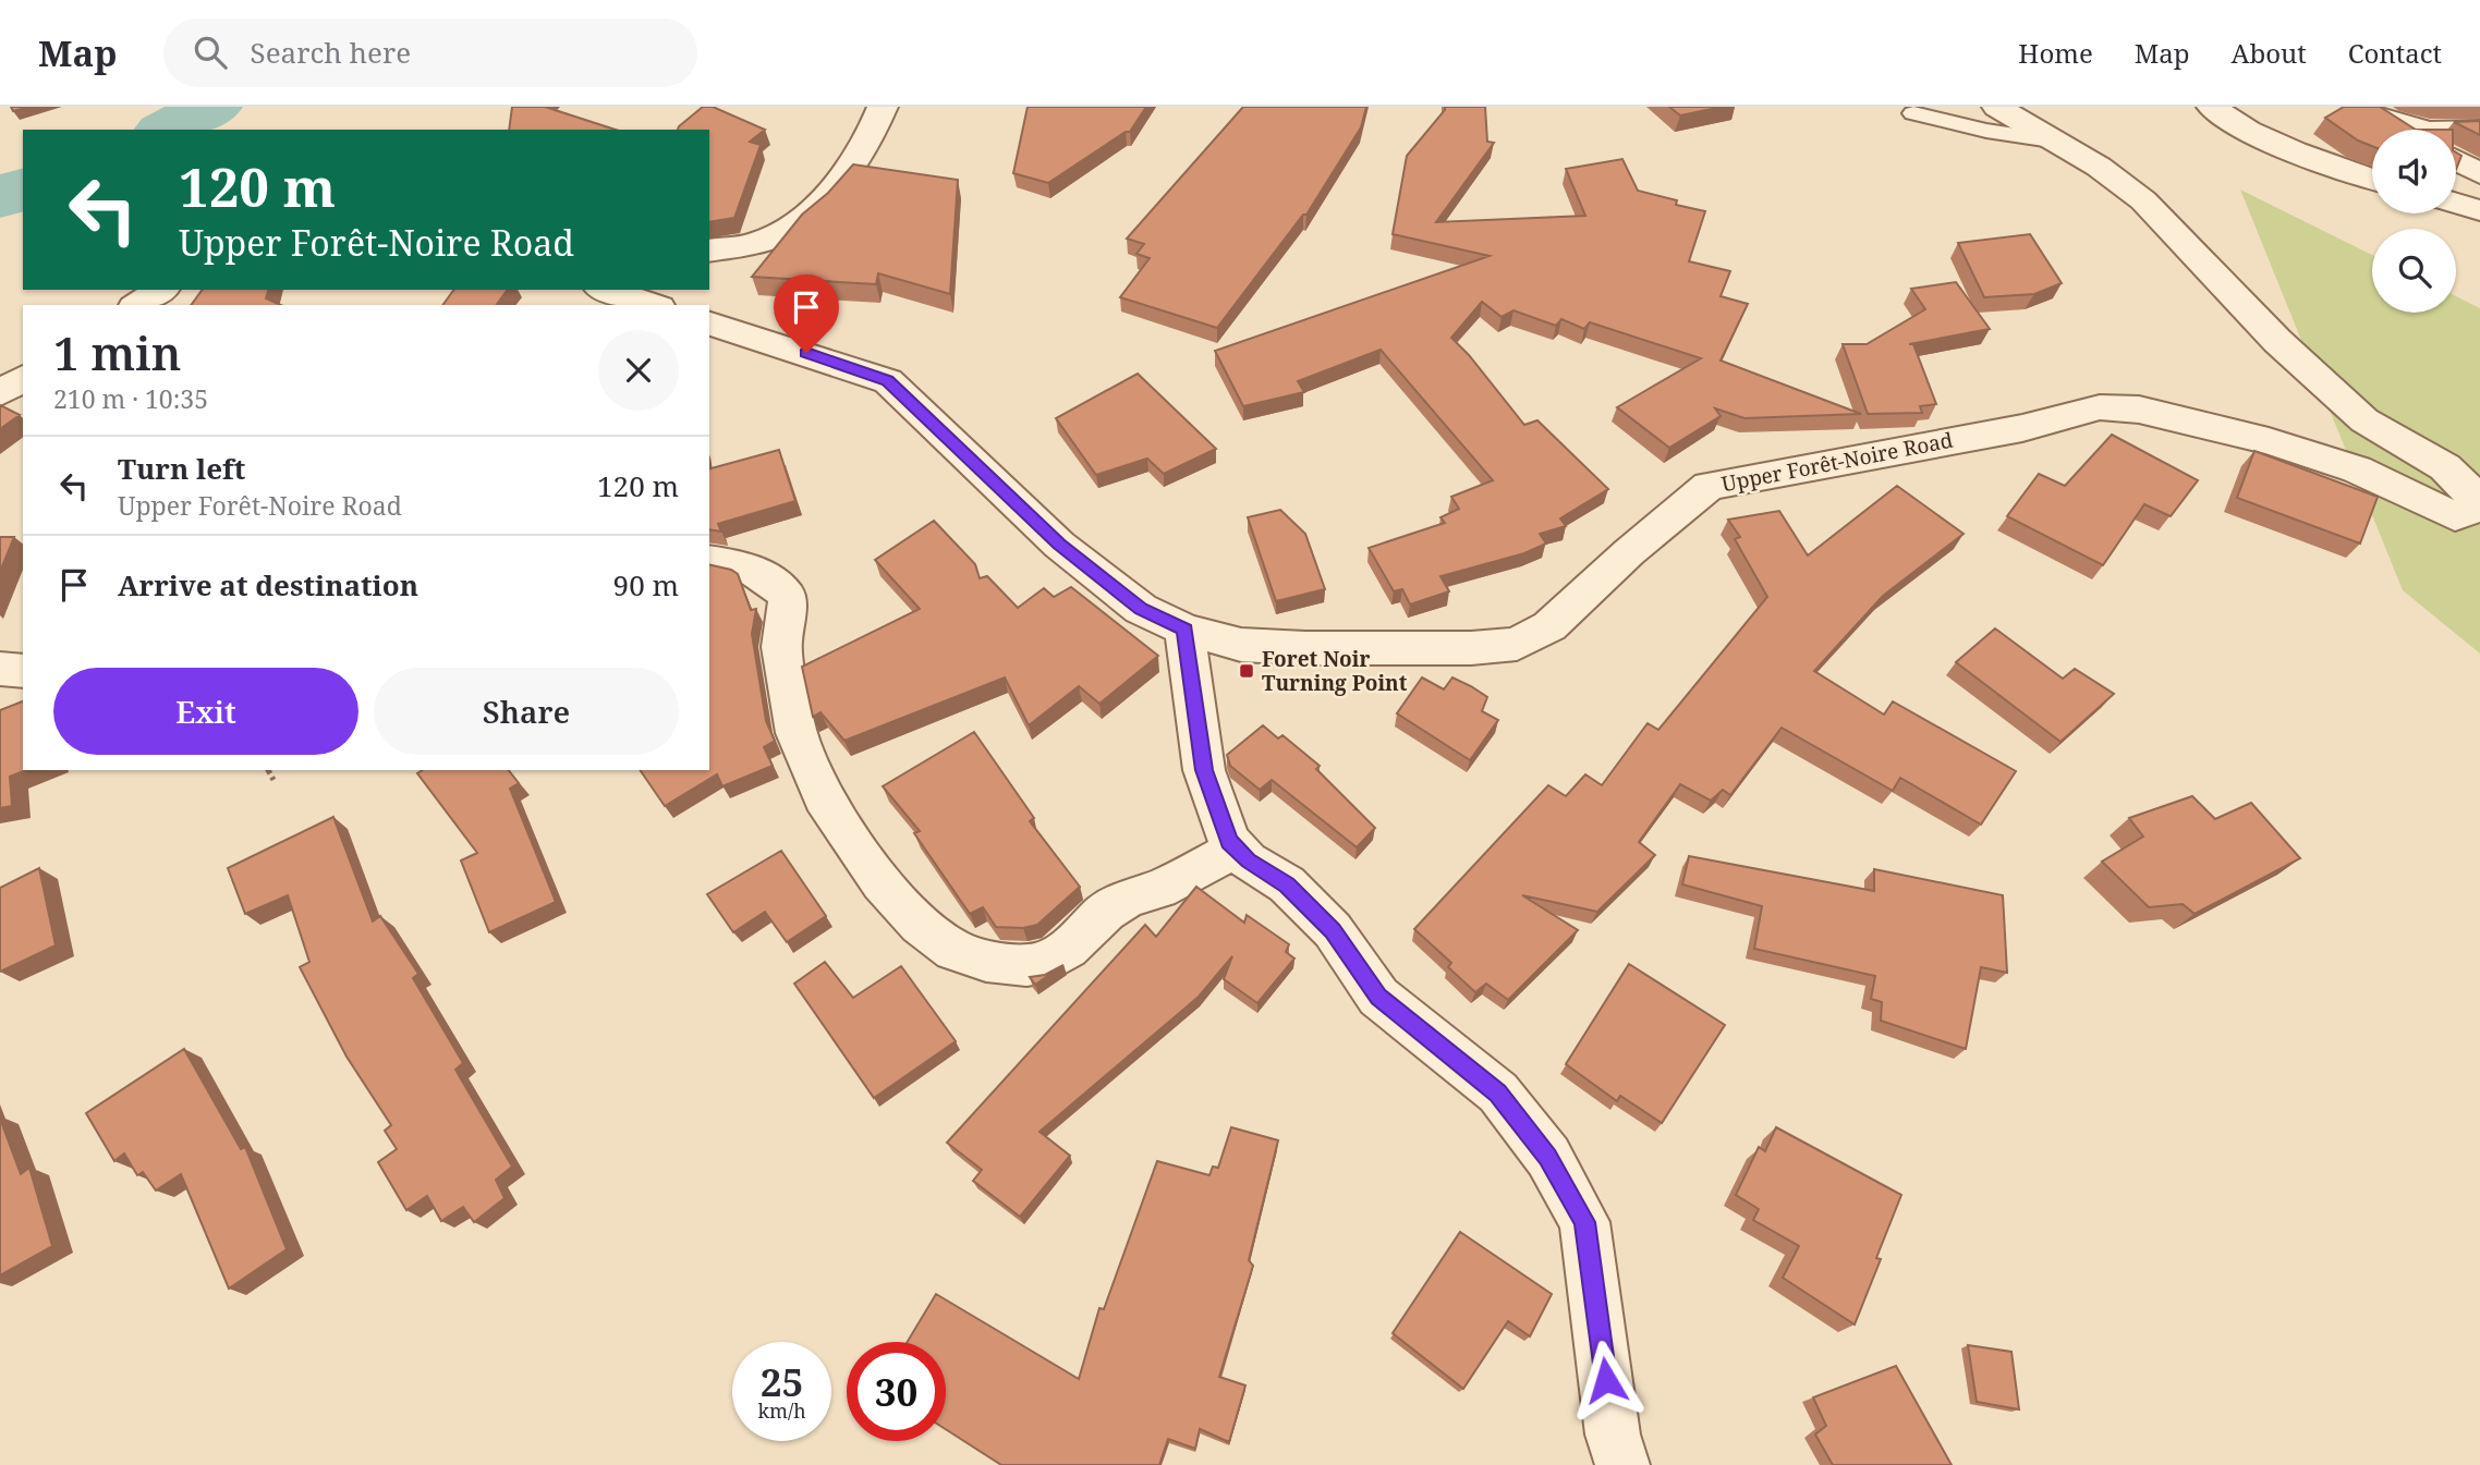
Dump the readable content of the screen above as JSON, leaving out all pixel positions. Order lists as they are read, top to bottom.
{
  "streets": {
    "street": ["Upper Forêt-Noire Road"]
  },
  "places": {
    "transit": ["Foret Noir Turning Point"]
  },
  "page": {
    "header": "Map",
    "search": "Search here",
    "nav": [
      "Home",
      "Map",
      "About",
      "Contact"
    ],
    "turn": ["120 m", "Upper Forêt-Noire Road"],
    "heading": ["1 min", "210 m · 10:35"],
    "list": [
      {
        "name": "Turn left",
        "note": "Upper Forêt-Noire Road",
        "value": "120 m"
      },
      {
        "name": "Arrive at destination",
        "value": "90 m"
      }
    ],
    "buttons": ["Exit", "Share"],
    "speed": "25 km/h",
    "limit": "30"
  }
}
